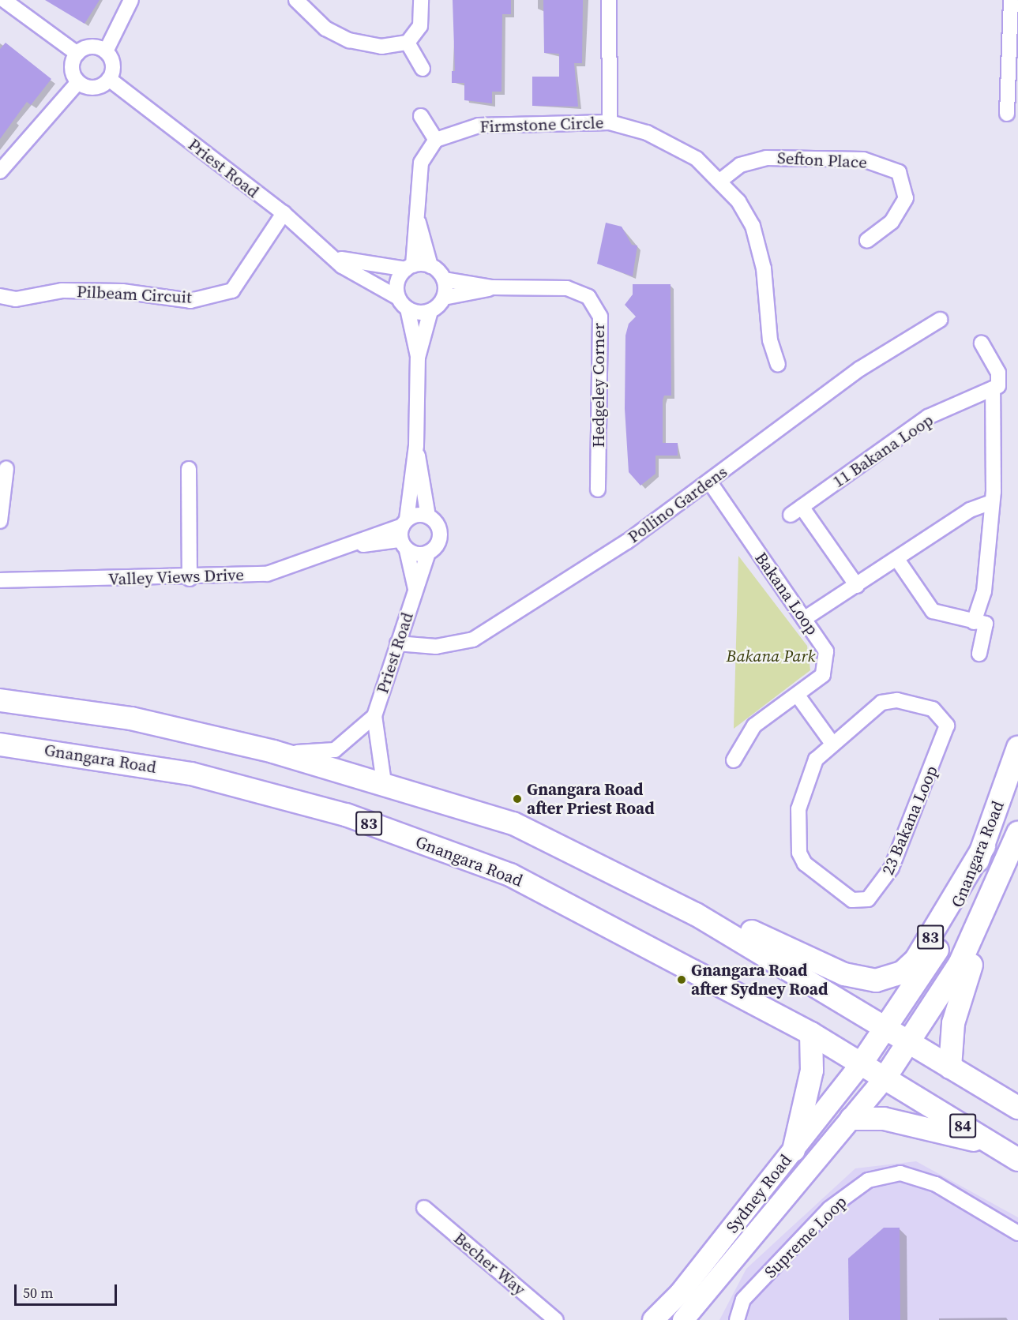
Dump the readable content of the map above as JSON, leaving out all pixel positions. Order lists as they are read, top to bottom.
{
  "streets": {
    "main road": ["Gnangara Road", "83", "84"],
    "street": [
      "Firmstone Circle",
      "Sefton Place",
      "Priest Road",
      "Pilbeam Circuit",
      "Hedgeley Corner",
      "11 Bakana Loop",
      "Pollino Gardens",
      "Valley Views Drive",
      "Bakana Loop",
      "23 Bakana Loop",
      "Sydney Road",
      "Supreme Loop",
      "Becher Way"
    ]
  },
  "crossings": [
    ["Firmstone Circle", "Sefton Place"],
    ["Priest Road", "Pilbeam Circuit"],
    ["Priest Road", "Hedgeley Corner"],
    ["Priest Road", "Pollino Gardens"],
    ["Priest Road", "Valley Views Drive"],
    ["Priest Road", "83"],
    ["Pollino Gardens", "Bakana Loop"],
    ["Gnangara Road", "83"],
    ["Gnangara Road", "84"],
    ["Gnangara Road", "Sydney Road"],
    ["83", "84"],
    ["83", "Sydney Road"],
    ["84", "Sydney Road"]
  ],
  "parks": ["Bakana Park"],
  "places": ["Gnangara Road after Priest Road", "Gnangara Road after Sydney Road"],
  "scale_bar": "50 m"
}
